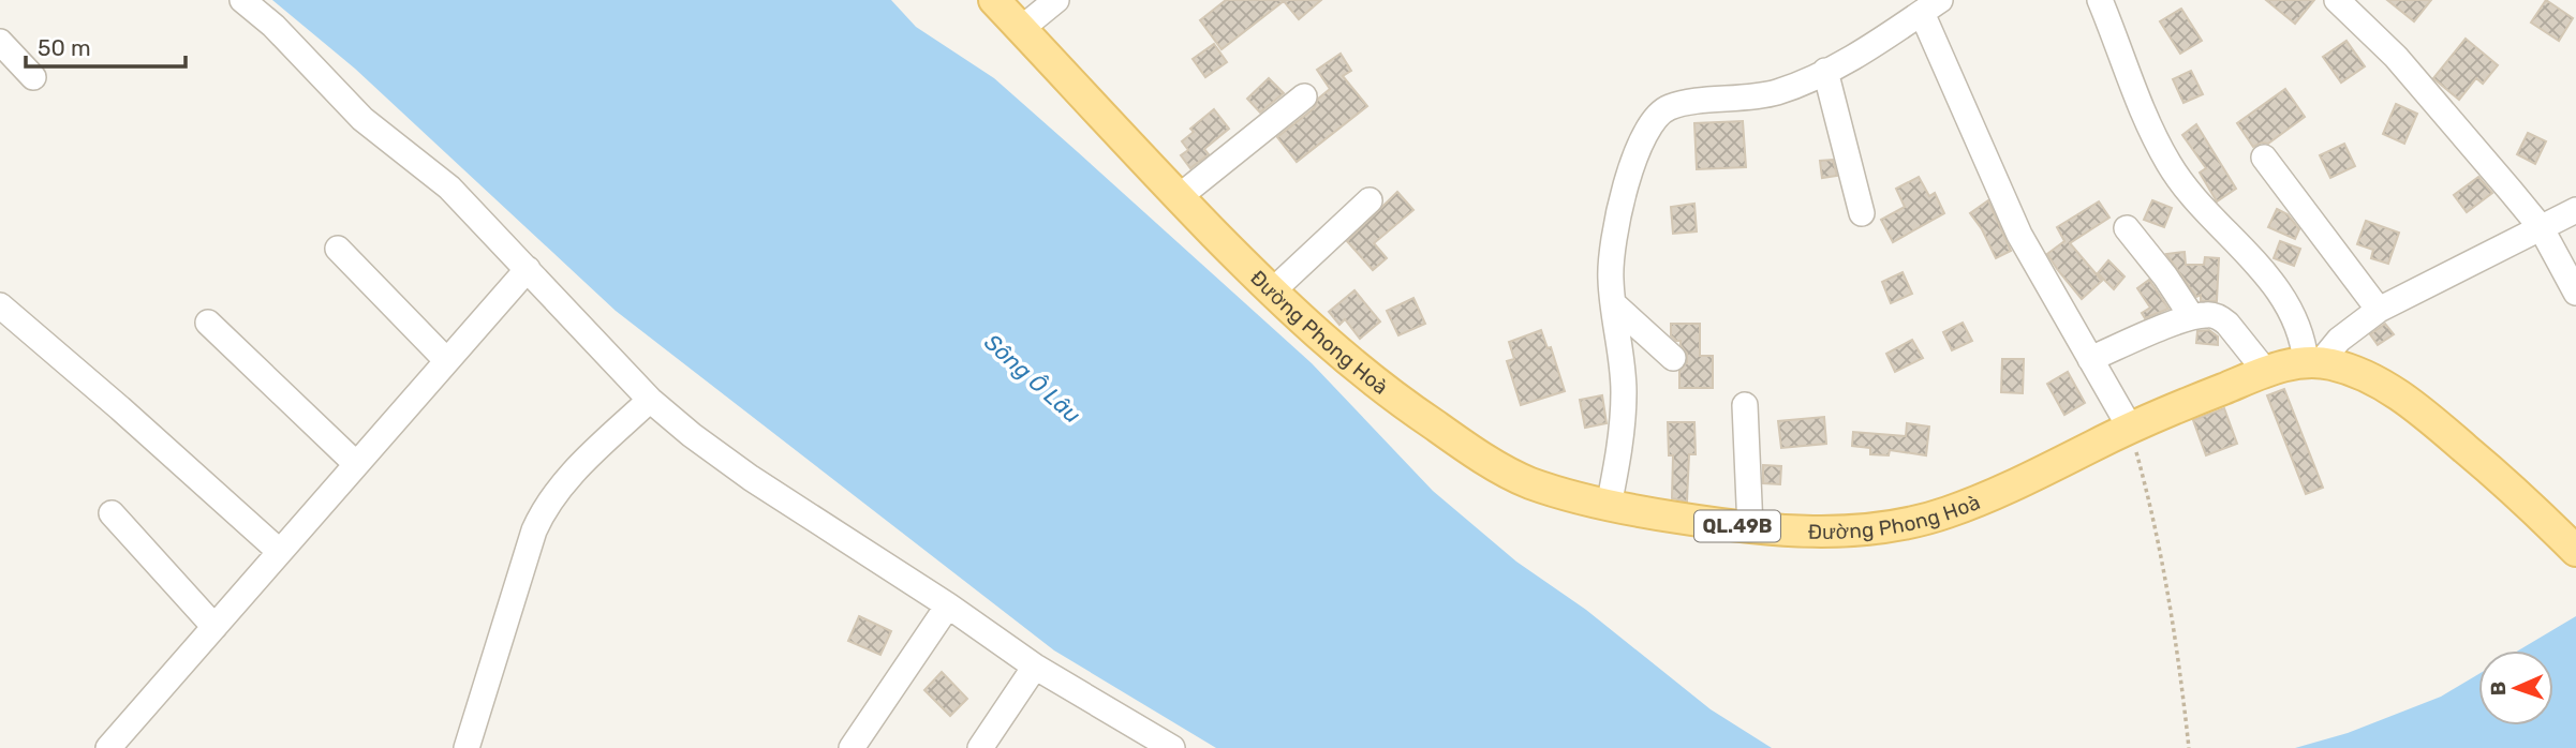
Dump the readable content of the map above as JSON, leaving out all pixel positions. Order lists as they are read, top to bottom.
{
  "streets": {
    "main road": ["Đường Phong Hoà", "QL.49B"]
  },
  "water": ["Sông Ô Lâu"],
  "scale_bar": "50 m",
  "north": "left"
}
